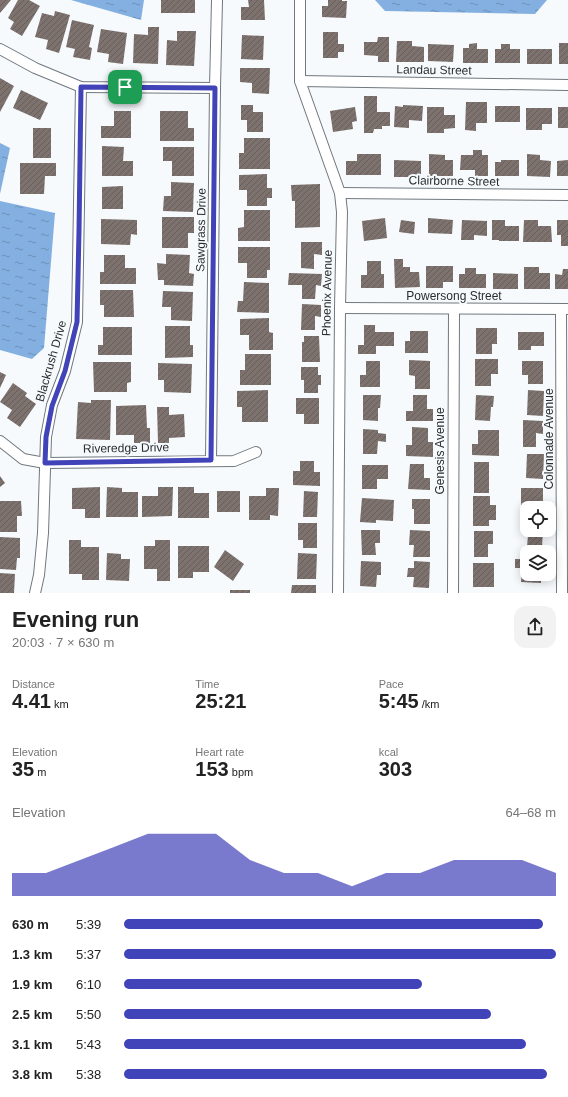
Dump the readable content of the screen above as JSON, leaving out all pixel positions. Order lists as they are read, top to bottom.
{
  "streets": {
    "street": [
      "Landau Street",
      "Clairborne Street",
      "Sawgrass Drive",
      "Phoenix Avenue",
      "Powersong Street",
      "Blackrush Drive",
      "Colonnade Avenue",
      "Riveredge Drive",
      "Genesis Avenue"
    ]
  },
  "crossings": [
    ["Landau Street", "Phoenix Avenue"],
    ["Clairborne Street", "Phoenix Avenue"],
    ["Sawgrass Drive", "Riveredge Drive"],
    ["Phoenix Avenue", "Powersong Street"],
    ["Powersong Street", "Colonnade Avenue"],
    ["Powersong Street", "Genesis Avenue"],
    ["Blackrush Drive", "Riveredge Drive"]
  ],
  "page": {
    "heading": ["Evening run", "20:03 · 7 × 630 m"],
    "stats": [
      ["Distance", "4.41 km"],
      ["Time", "25:21"],
      ["Pace", "5:45 /km"],
      ["Elevation", "35 m"],
      ["Heart rate", "153 bpm"],
      ["kcal", "303"]
    ],
    "chart": ["Elevation", "64–68 m"],
    "list": [
      {
        "name": "630 m",
        "note": "5:39"
      },
      {
        "name": "1.3 km",
        "note": "5:37"
      },
      {
        "name": "1.9 km",
        "note": "6:10"
      },
      {
        "name": "2.5 km",
        "note": "5:50"
      },
      {
        "name": "3.1 km",
        "note": "5:43"
      },
      {
        "name": "3.8 km",
        "note": "5:38"
      }
    ]
  }
}
